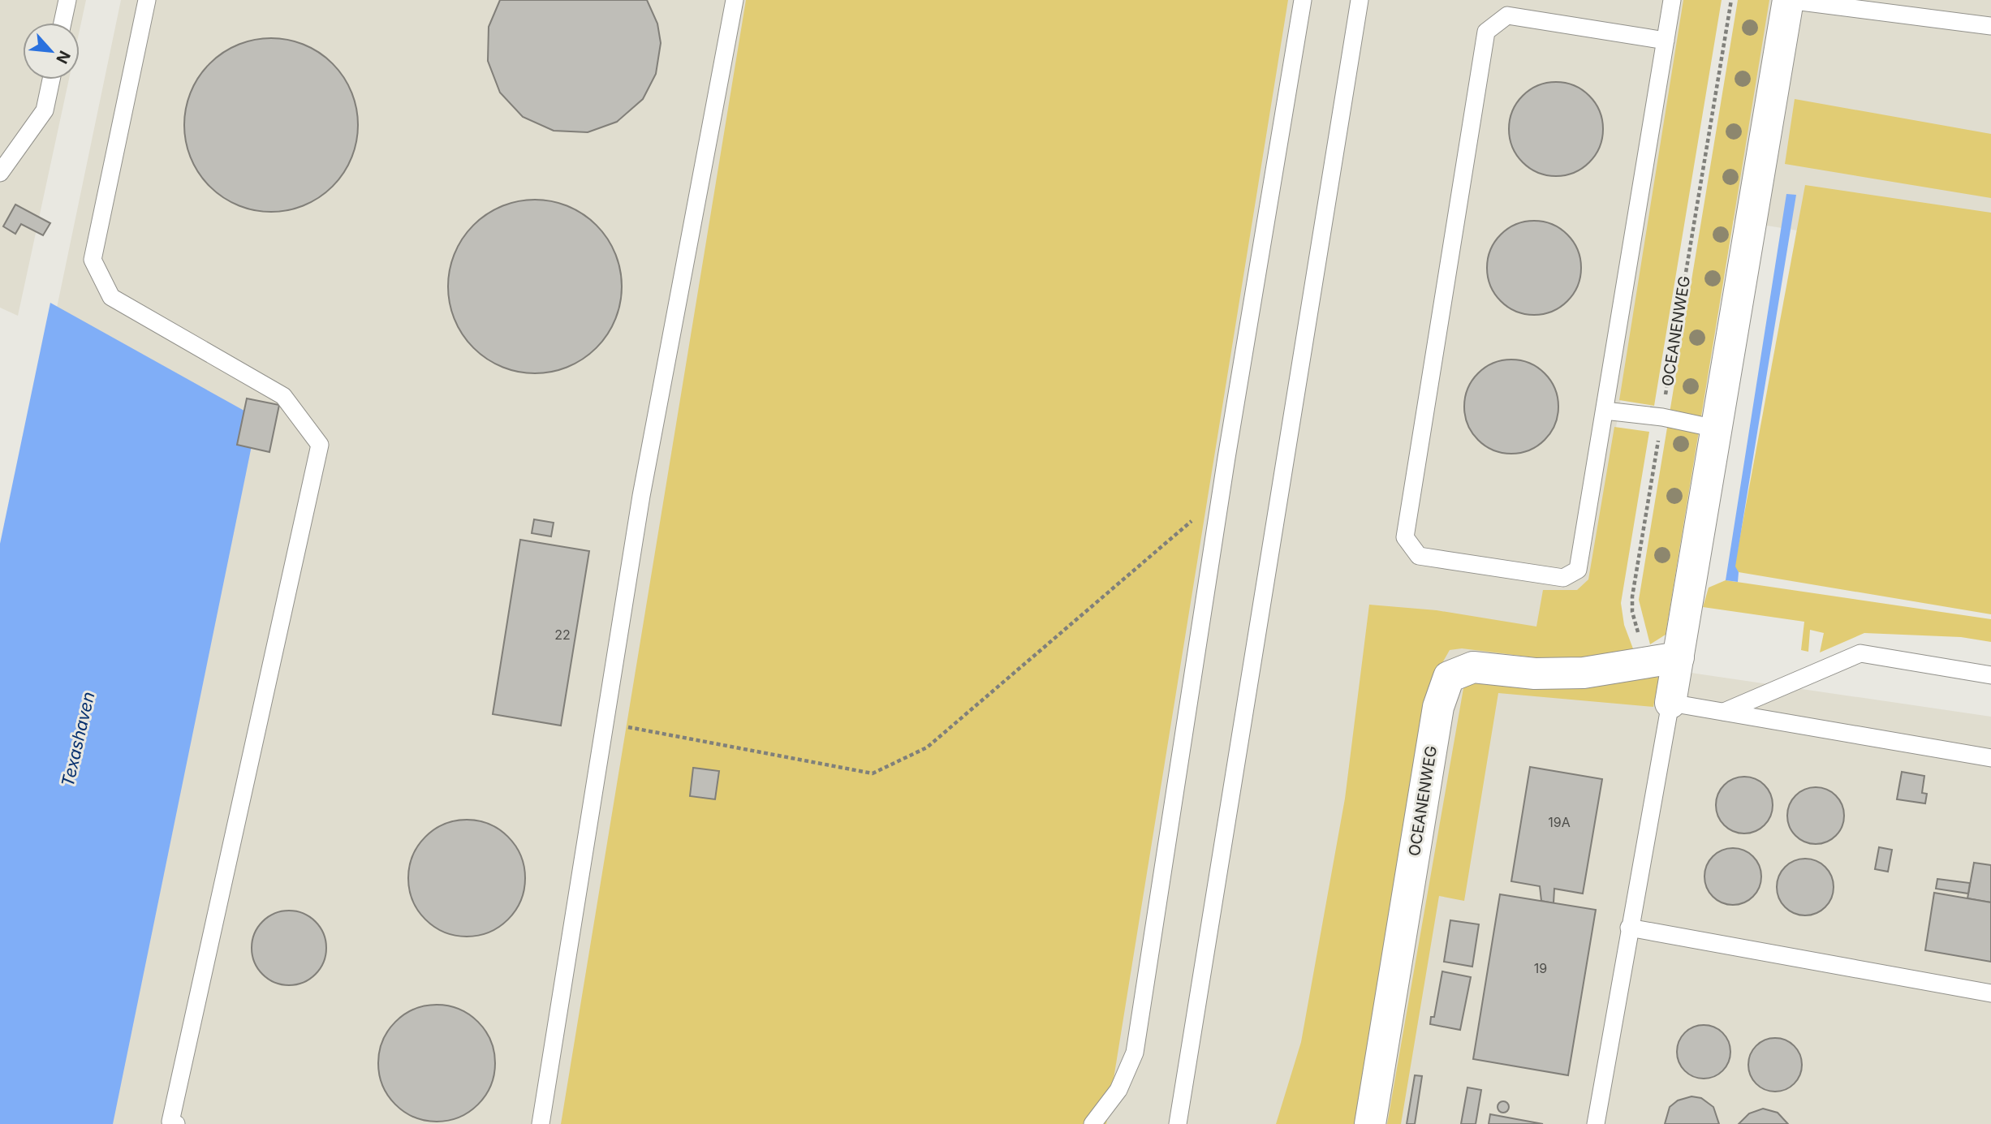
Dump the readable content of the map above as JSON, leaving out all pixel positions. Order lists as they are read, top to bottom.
{
  "streets": {
    "street": ["OCEANENWEG"]
  },
  "water": ["Texashaven"],
  "house_numbers": ["22", "19A", "19"],
  "north": "bottom right"
}
